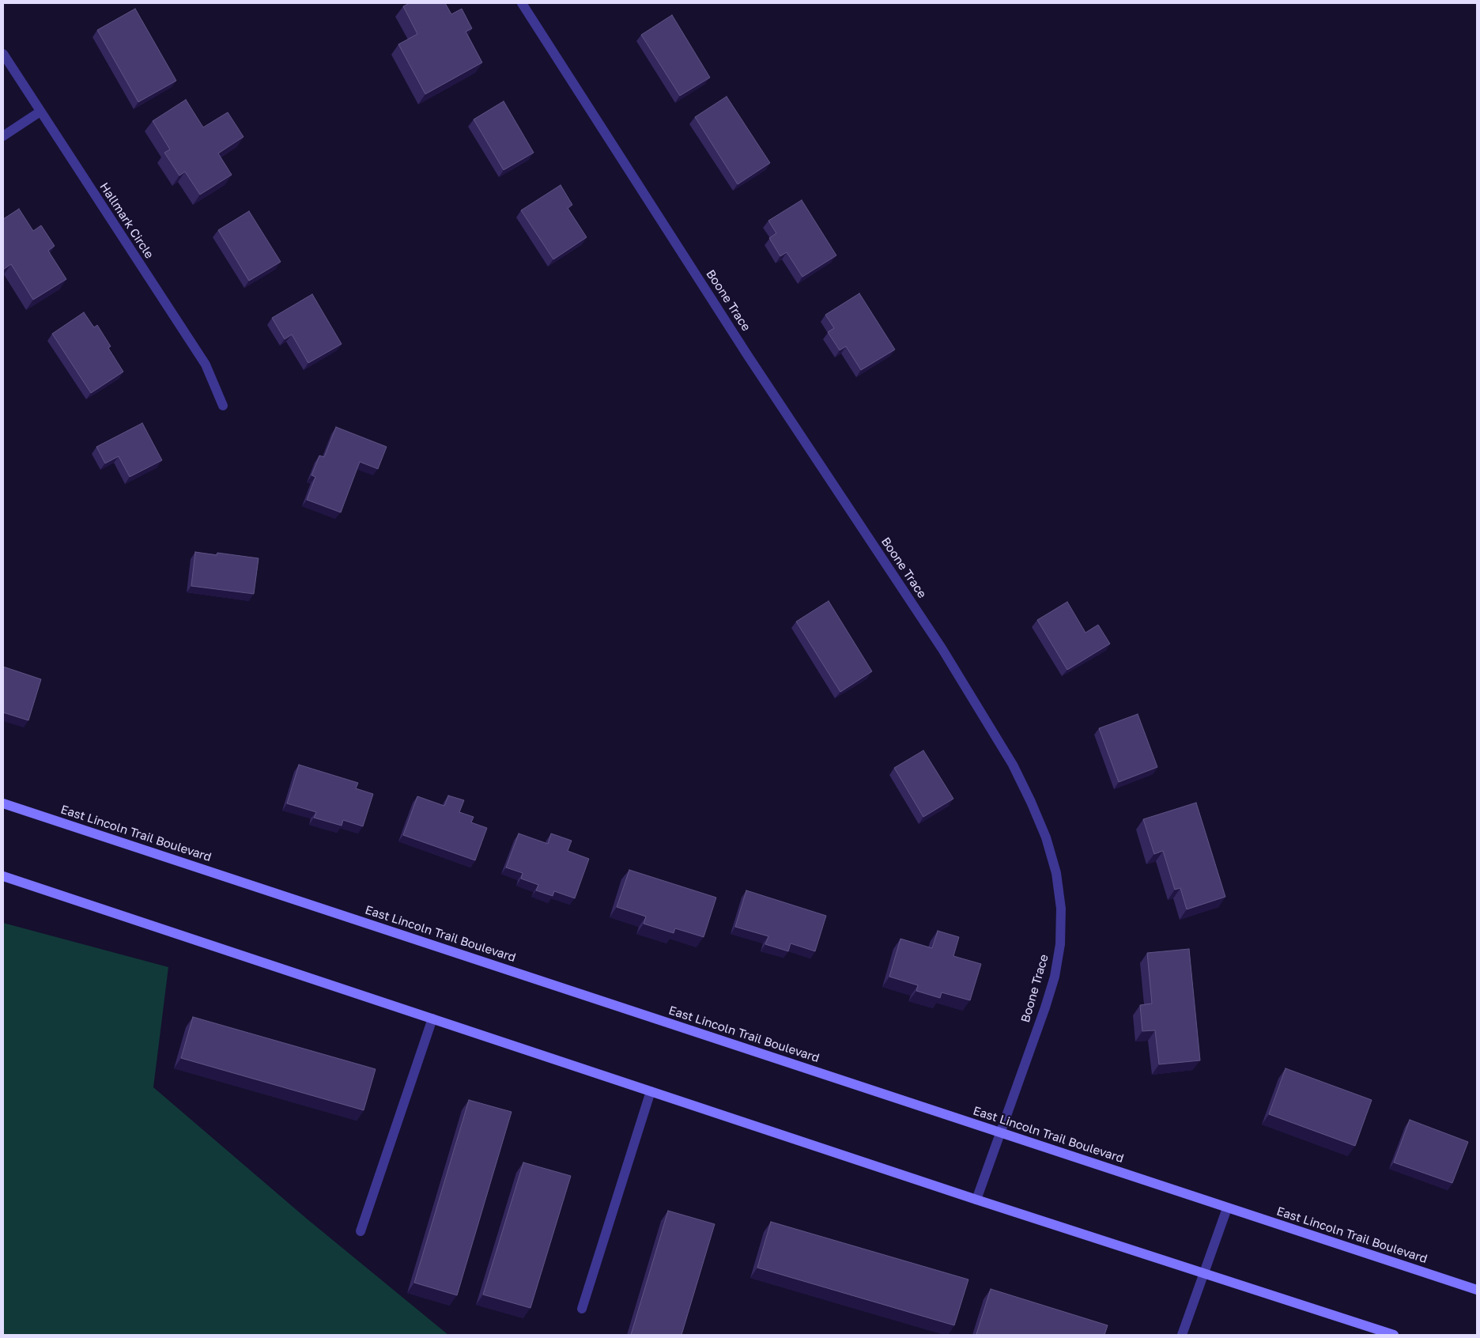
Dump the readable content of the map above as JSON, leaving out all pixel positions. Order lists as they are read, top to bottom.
{
  "streets": {
    "street": ["Hallmark Circle", "Boone Trace", "East Lincoln Trail Boulevard"]
  },
  "crossings": [
    ["Boone Trace", "East Lincoln Trail Boulevard"]
  ]
}
